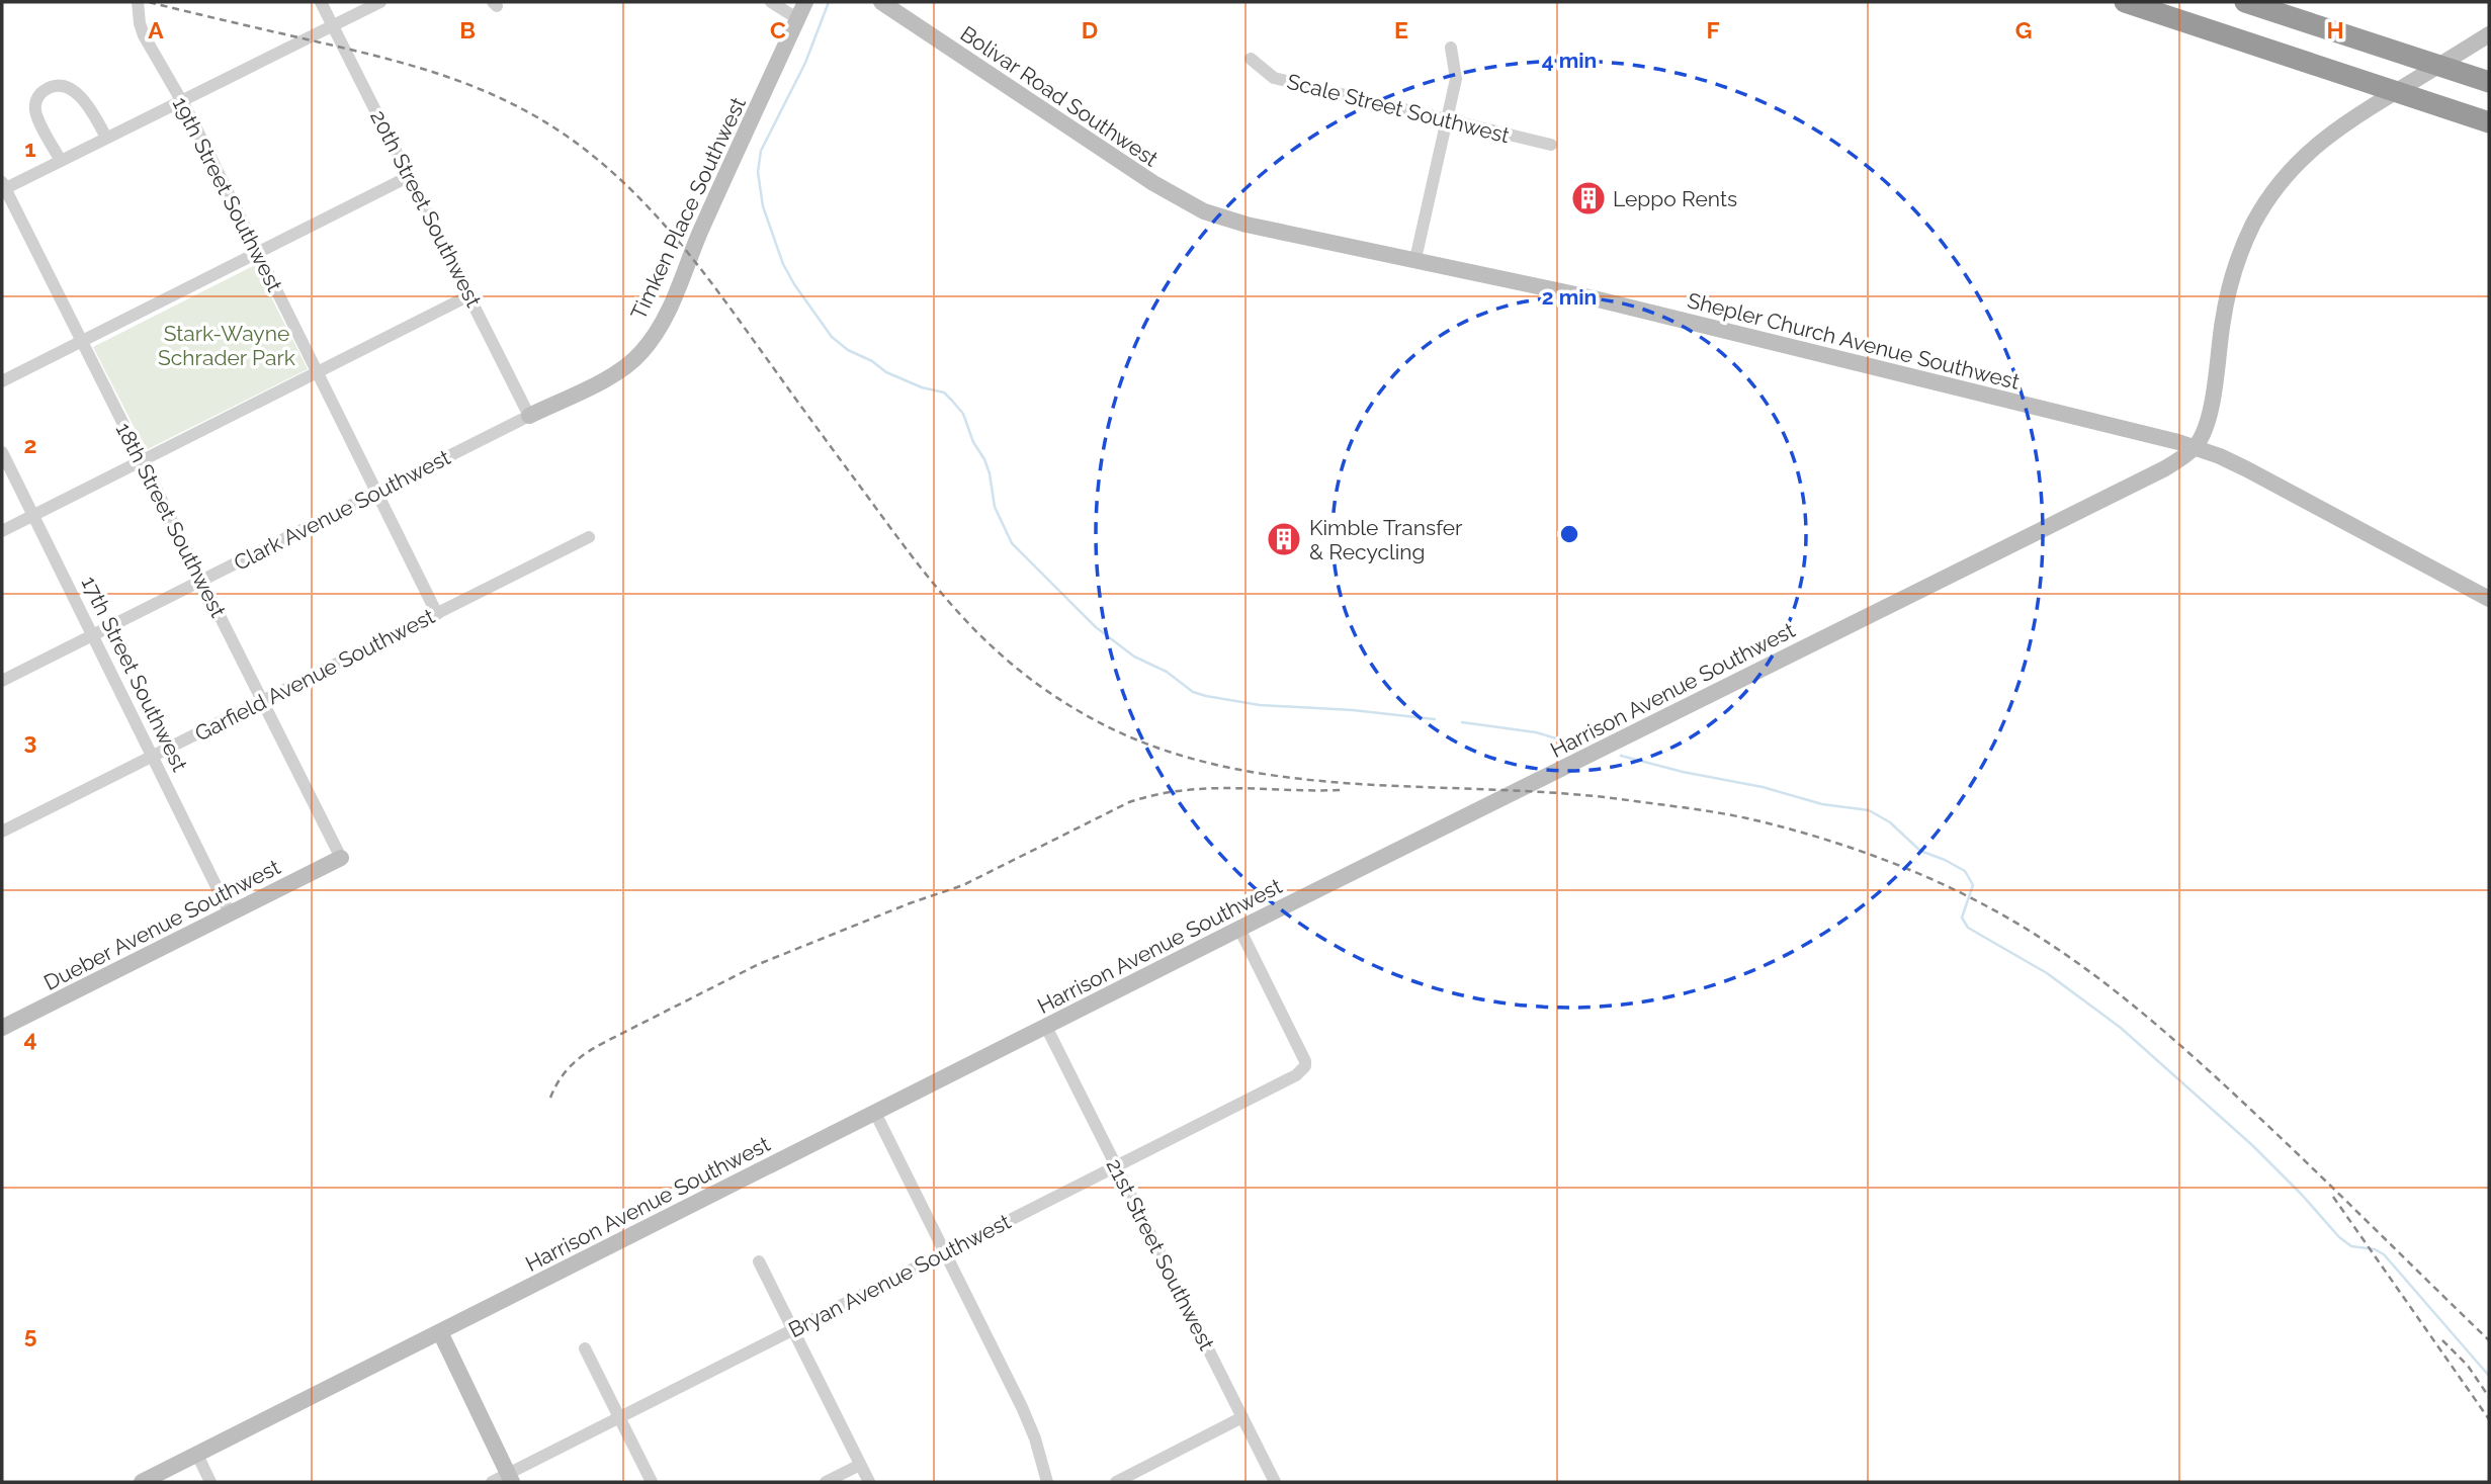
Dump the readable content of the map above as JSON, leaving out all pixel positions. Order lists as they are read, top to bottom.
{
  "streets": {
    "street": [
      "Bolivar Road Southwest",
      "Scale Street Southwest",
      "19th Street Southwest",
      "20th Street Southwest",
      "Timken Place Southwest",
      "Shepler Church Avenue Southwest",
      "Clark Avenue Southwest",
      "18th Street Southwest",
      "17th Street Southwest",
      "Garfield Avenue Southwest",
      "Harrison Avenue Southwest",
      "Dueber Avenue Southwest",
      "21st Street Southwest",
      "Bryan Avenue Southwest"
    ]
  },
  "crossings": [
    ["Bolivar Road Southwest", "Shepler Church Avenue Southwest"],
    ["19th Street Southwest", "Clark Avenue Southwest"],
    ["19th Street Southwest", "Garfield Avenue Southwest"],
    ["20th Street Southwest", "Timken Place Southwest"],
    ["20th Street Southwest", "Clark Avenue Southwest"],
    ["Timken Place Southwest", "Clark Avenue Southwest"],
    ["Shepler Church Avenue Southwest", "Harrison Avenue Southwest"],
    ["Clark Avenue Southwest", "18th Street Southwest"],
    ["Clark Avenue Southwest", "17th Street Southwest"],
    ["18th Street Southwest", "Garfield Avenue Southwest"],
    ["18th Street Southwest", "Dueber Avenue Southwest"],
    ["17th Street Southwest", "Garfield Avenue Southwest"],
    ["17th Street Southwest", "Dueber Avenue Southwest"],
    ["Harrison Avenue Southwest", "21st Street Southwest"],
    ["Harrison Avenue Southwest", "Bryan Avenue Southwest"],
    ["21st Street Southwest", "Bryan Avenue Southwest"]
  ],
  "parks": ["Stark-Wayne Schrader Park"],
  "places": {
    "building": ["Leppo Rents", "Kimble Transfer & Recycling"]
  },
  "grid": {
    "columns": [
      "A",
      "B",
      "C",
      "D",
      "E",
      "F",
      "G",
      "H"
    ],
    "rows": [
      "1",
      "2",
      "3",
      "4",
      "5"
    ]
  },
  "rings": ["4 min", "2 min"]
}
